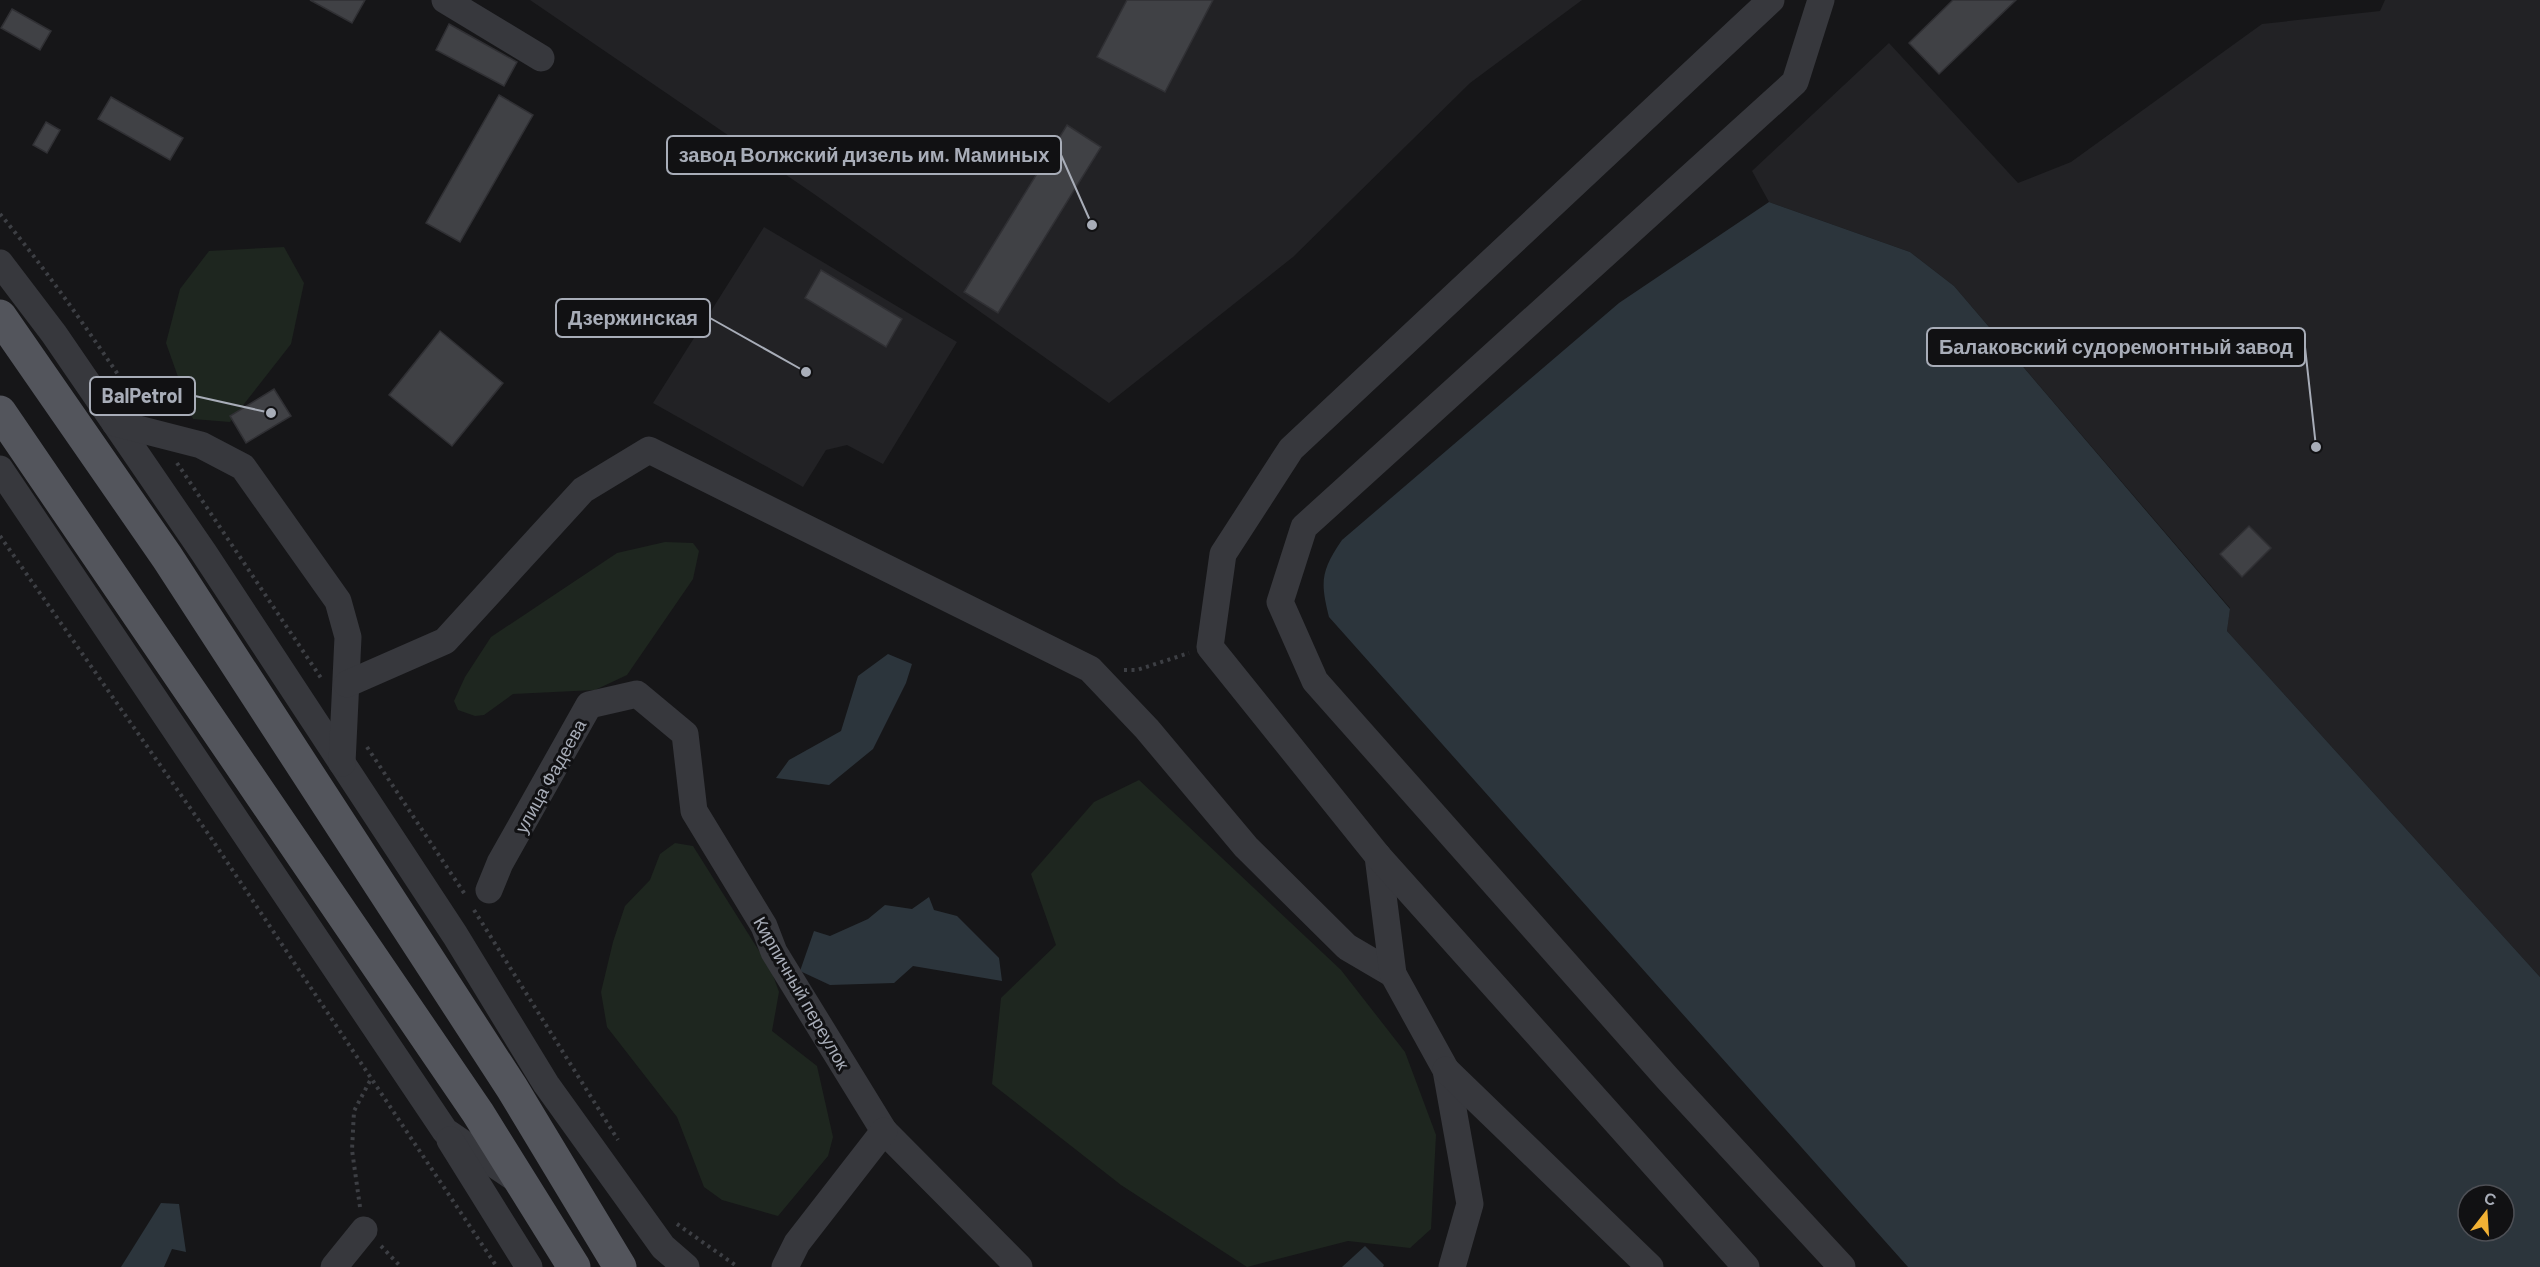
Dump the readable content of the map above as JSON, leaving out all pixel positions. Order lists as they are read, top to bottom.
{
  "streets": {
    "street": ["улица Фадеева", "Кирпичный переулок"]
  },
  "crossings": [
    ["улица Фадеева", "Кирпичный переулок"]
  ],
  "places": [
    "завод Волжский дизель им. Маминых",
    "Дзержинская",
    "BalPetrol",
    "Балаковский судоремонтный завод"
  ],
  "north": "top"
}
